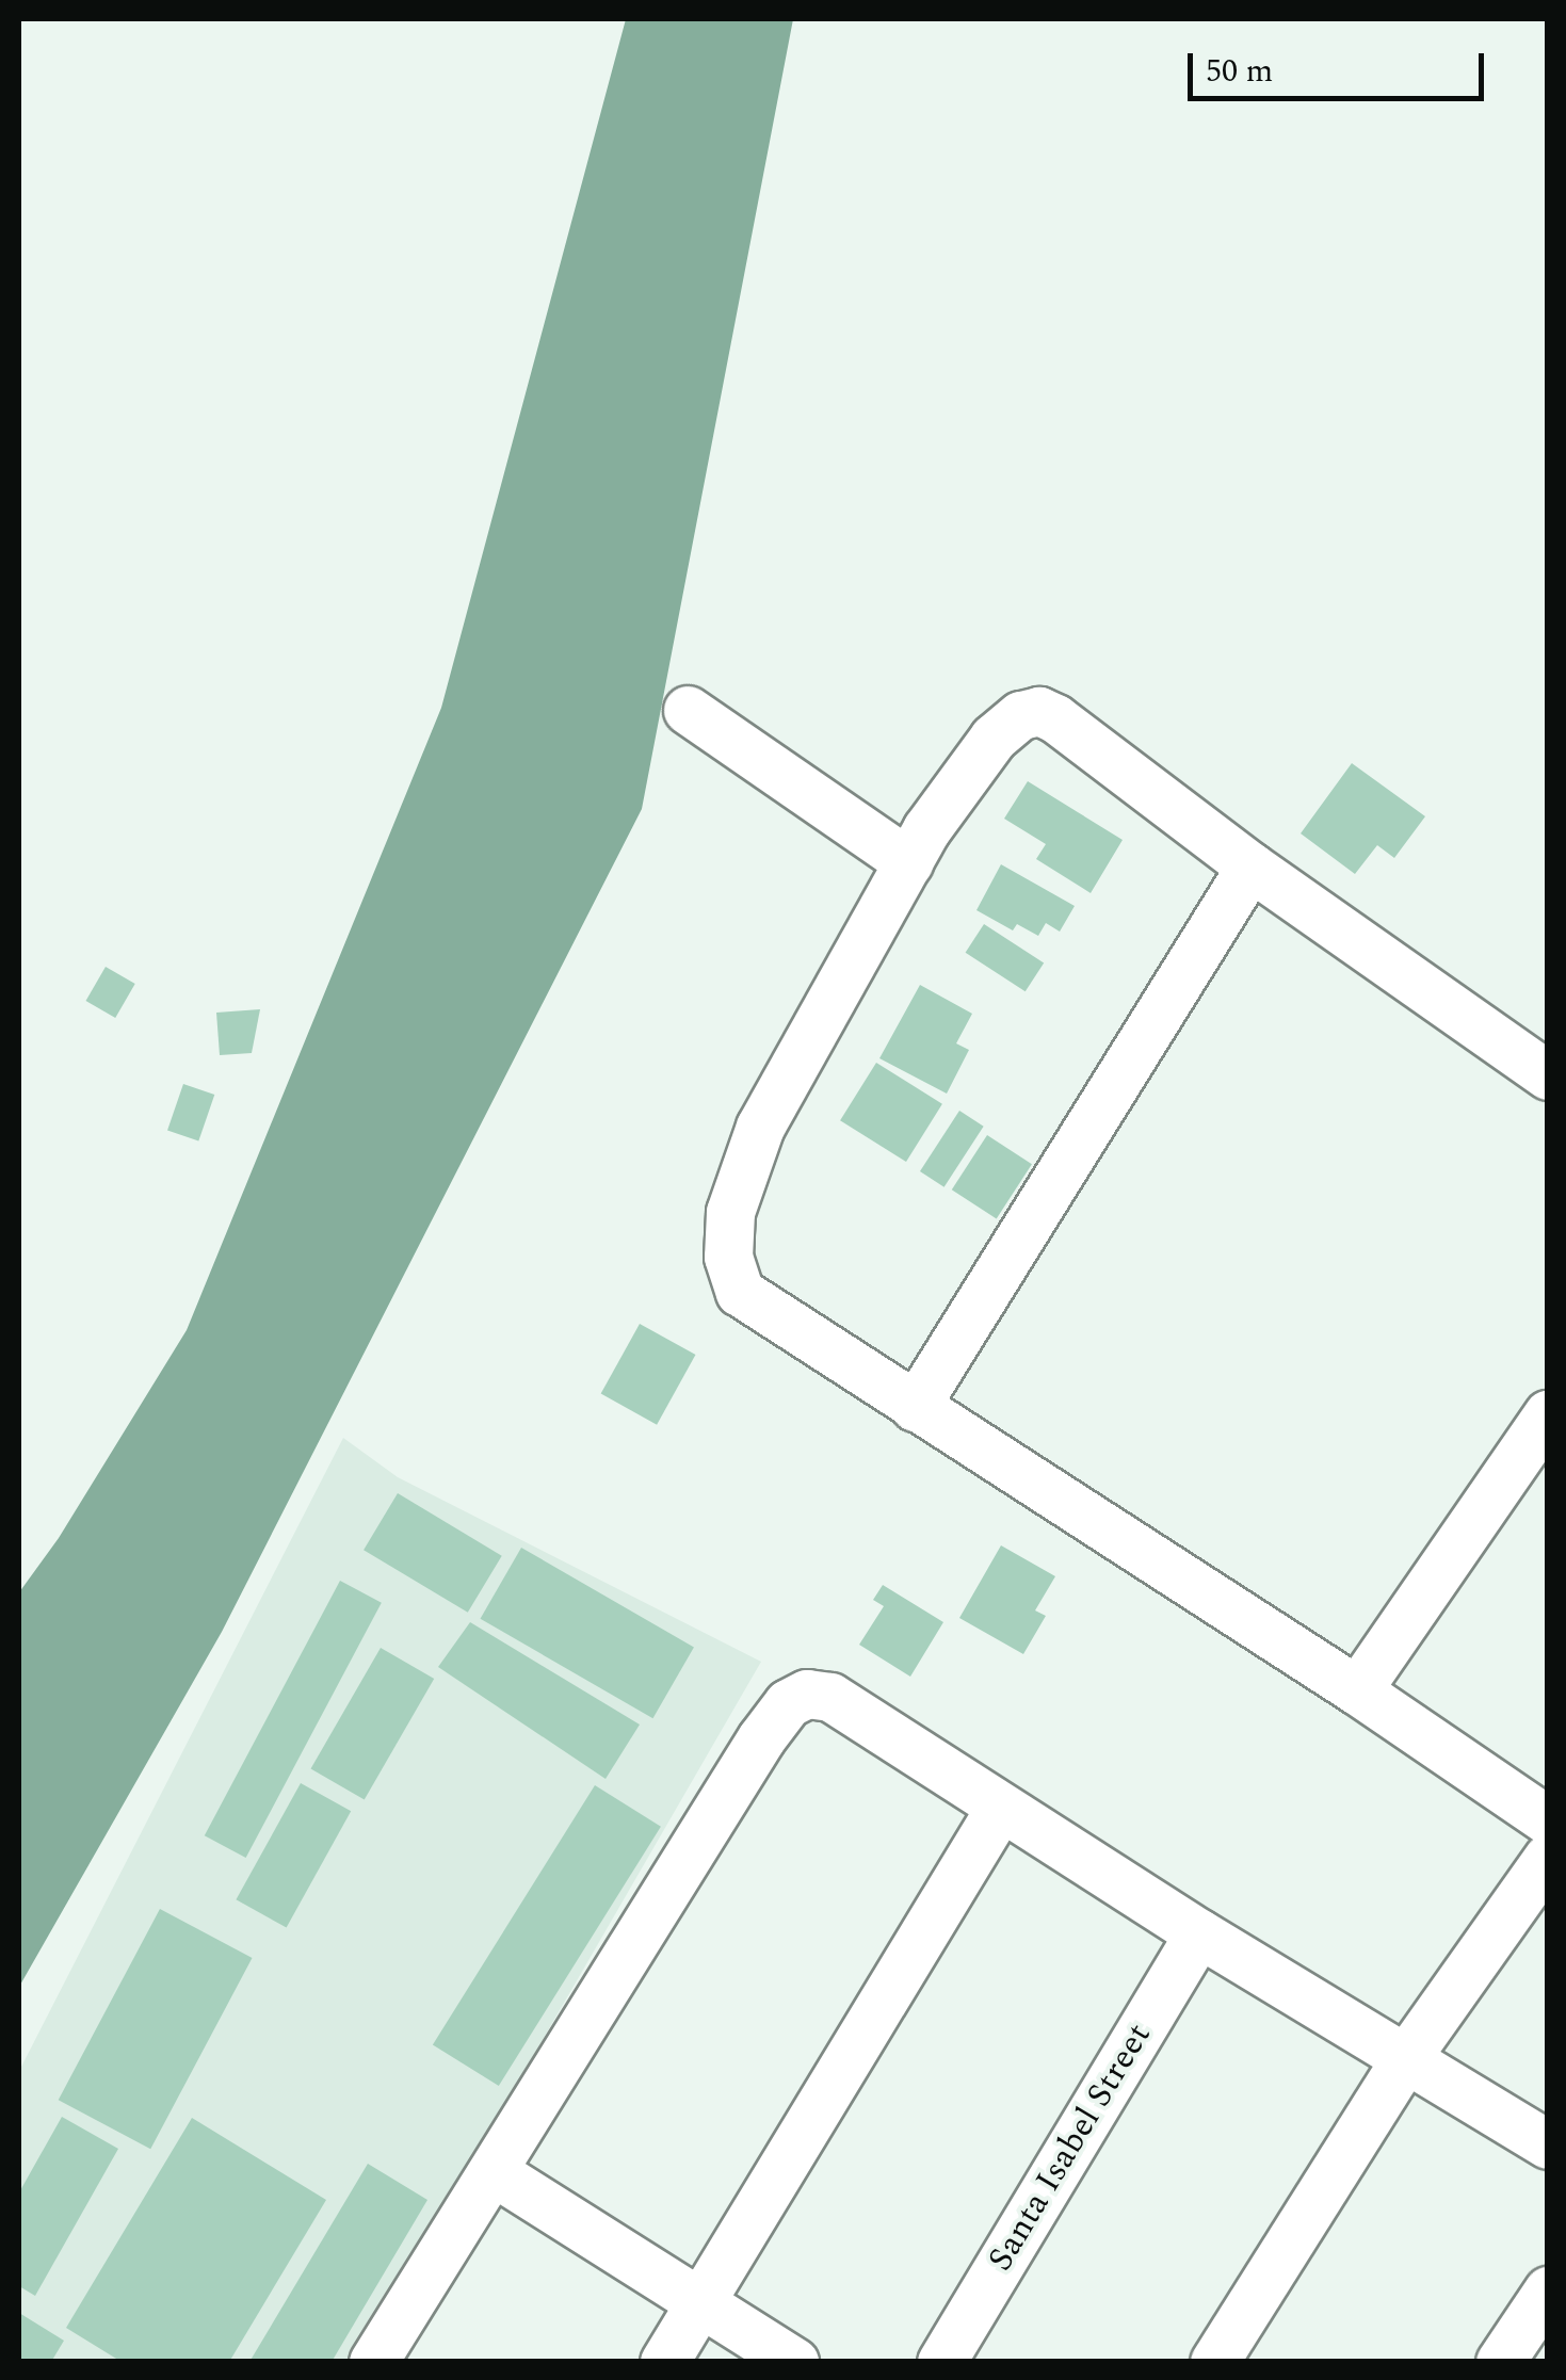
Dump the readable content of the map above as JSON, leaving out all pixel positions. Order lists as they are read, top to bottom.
{
  "streets": {
    "street": ["Santa Isabel Street"]
  },
  "scale_bar": "50 m"
}
